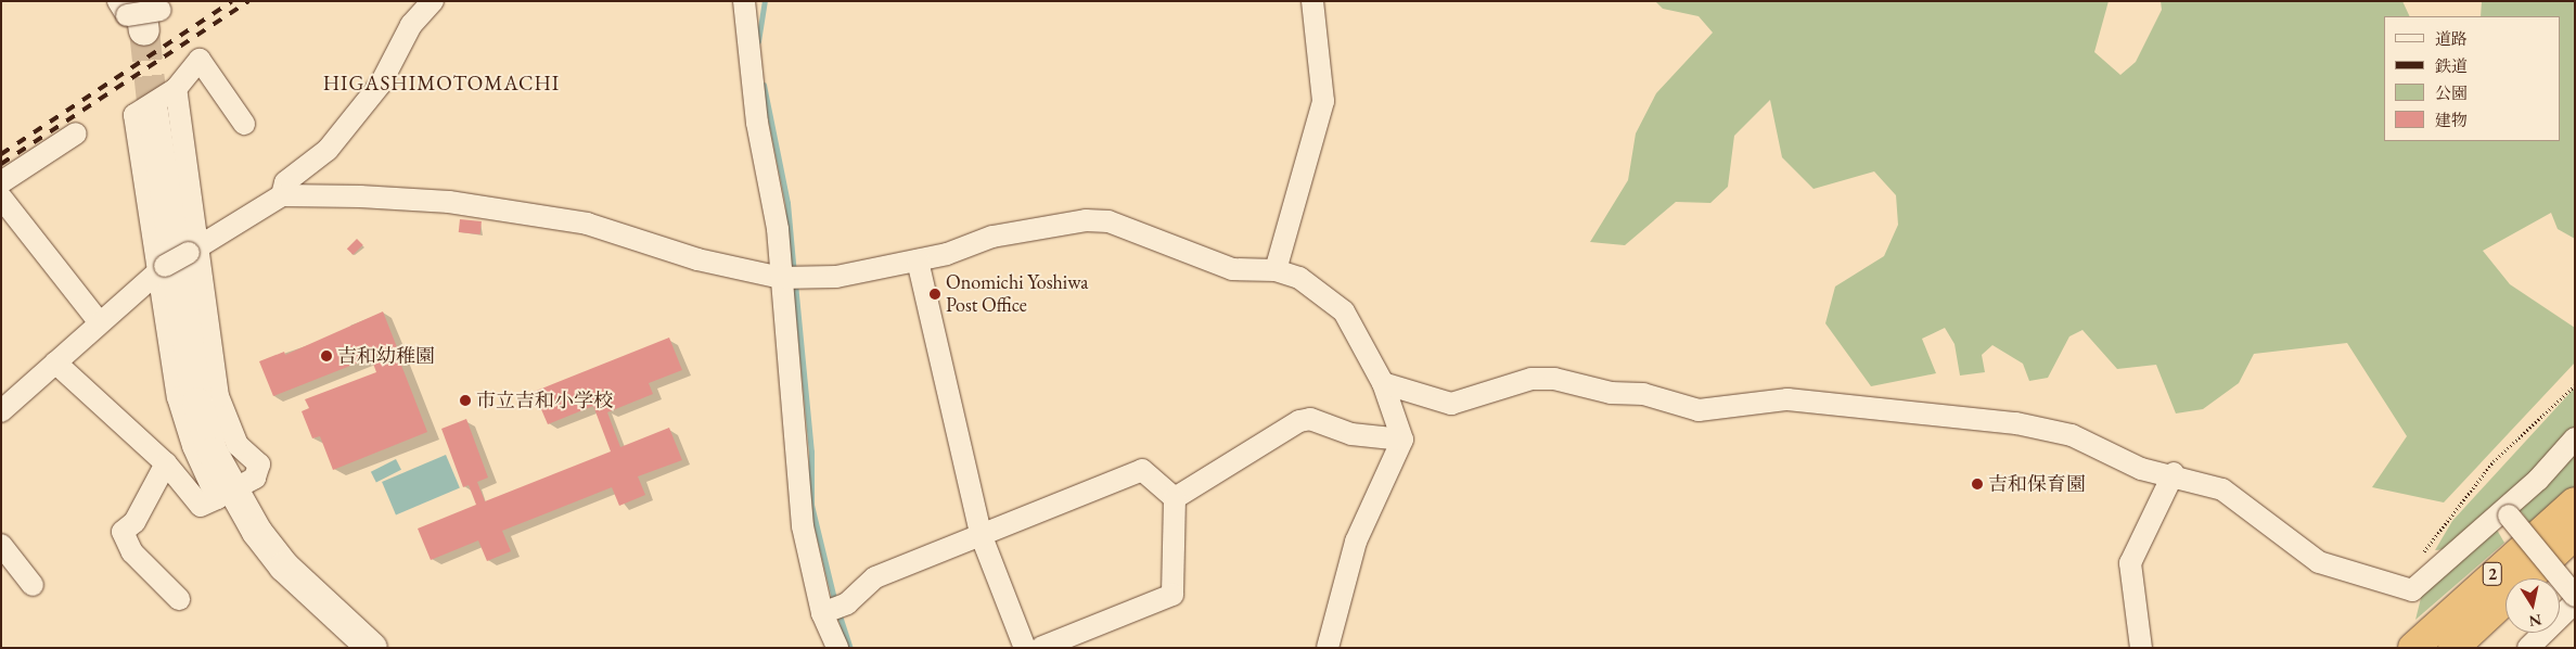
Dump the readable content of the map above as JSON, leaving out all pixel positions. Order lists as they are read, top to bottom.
{
  "streets": {
    "highway": ["2"]
  },
  "districts": ["HIGASHIMOTOMACHI"],
  "places": [
    "Onomichi Yoshiwa Post Office",
    "吉和幼稚園",
    "市立吉和小学校",
    "吉和保育園"
  ],
  "legend": [
    "道路",
    "鉄道",
    "公園",
    "建物"
  ],
  "north": "bottom"
}
